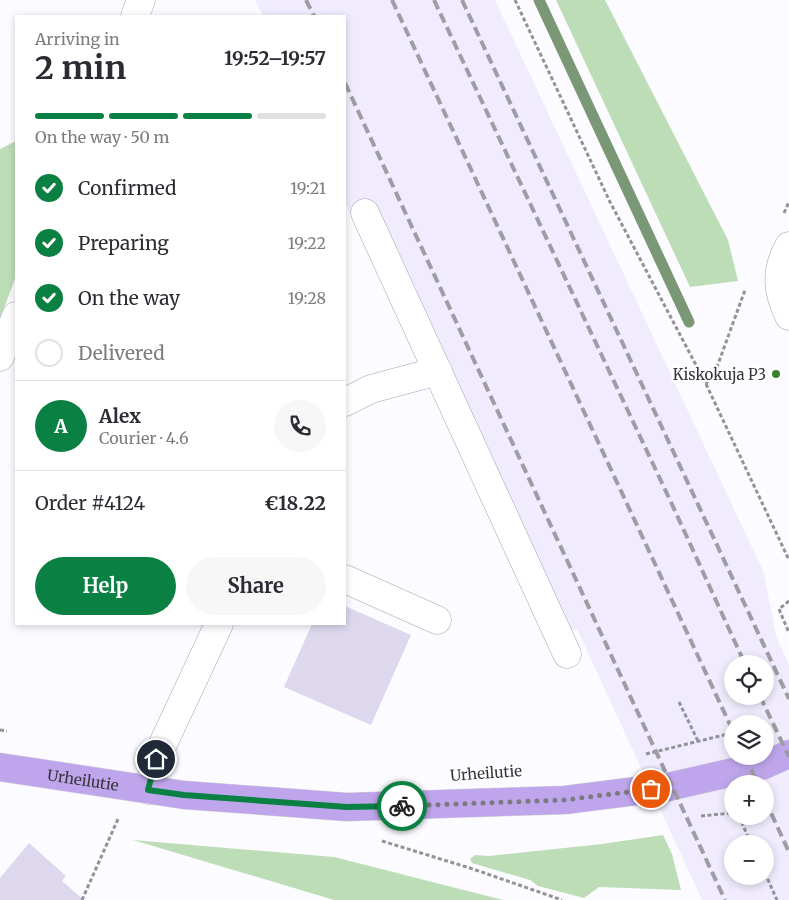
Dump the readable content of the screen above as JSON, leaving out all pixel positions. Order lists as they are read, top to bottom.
{
  "streets": {
    "main road": ["Urheilutie"]
  },
  "places": ["Kiskokuja P3"],
  "page": {
    "heading": ["2 min", "Arriving in", "19:52–19:57"],
    "panel": [
      "Alex",
      "Courier · 4.6",
      "Order #4124",
      "€18.22"
    ],
    "bar": "On the way · 50 m",
    "list": [
      ["Confirmed", "19:21"],
      ["Preparing", "19:22"],
      ["On the way", "19:28"],
      "Delivered"
    ],
    "round": "A",
    "buttons": ["Help", "Share"],
    "map_buttons": ["+", "−"]
  }
}
